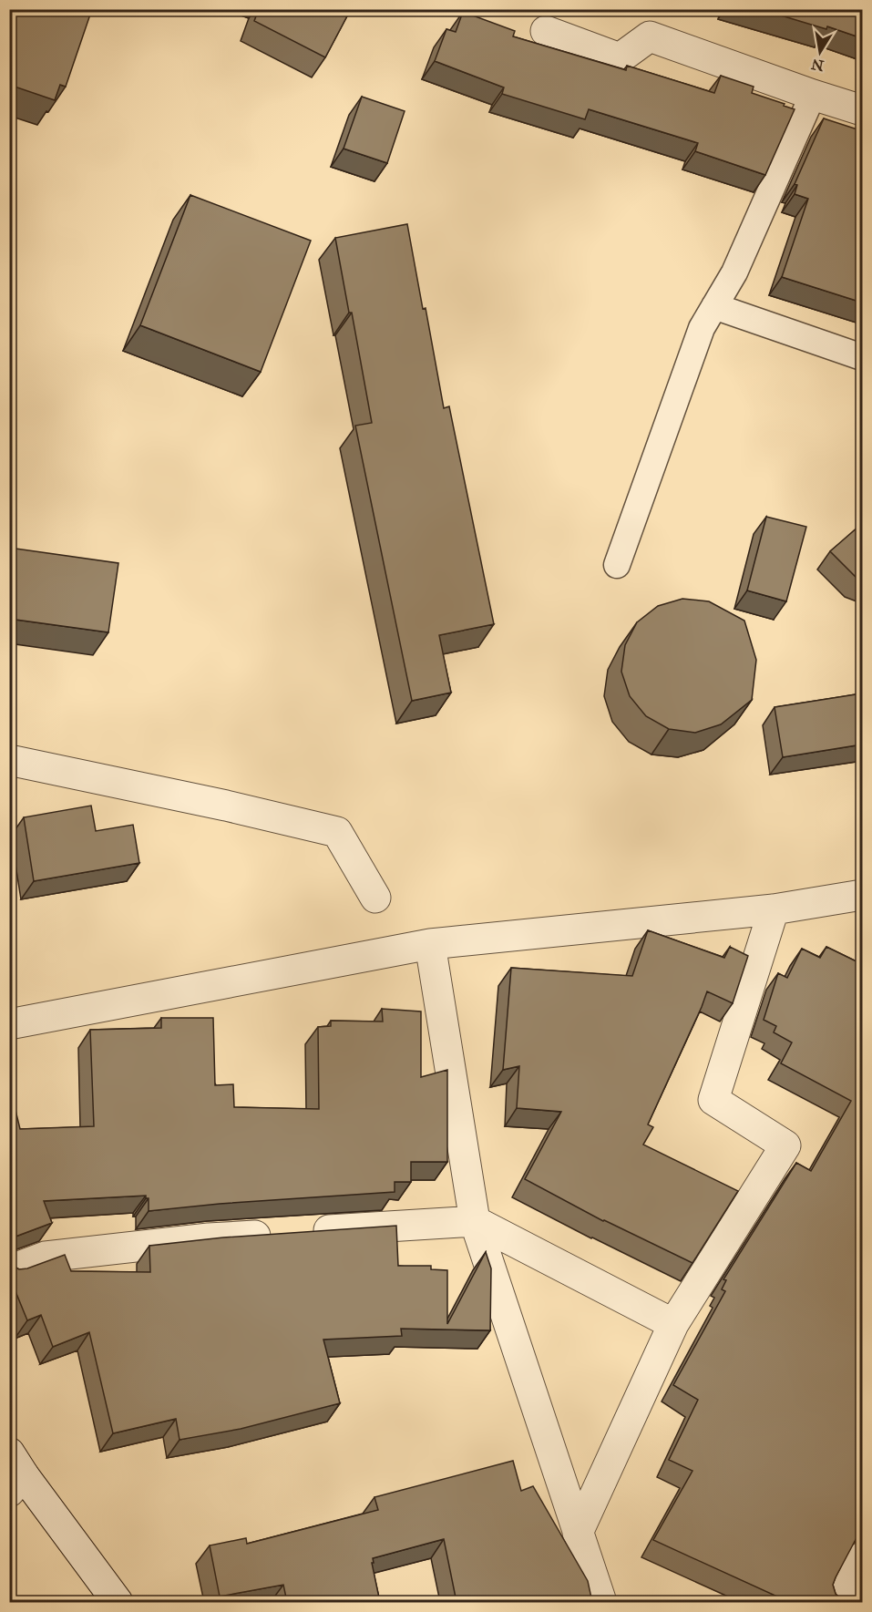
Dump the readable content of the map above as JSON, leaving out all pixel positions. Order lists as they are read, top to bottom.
{
  "north": "bottom"
}
